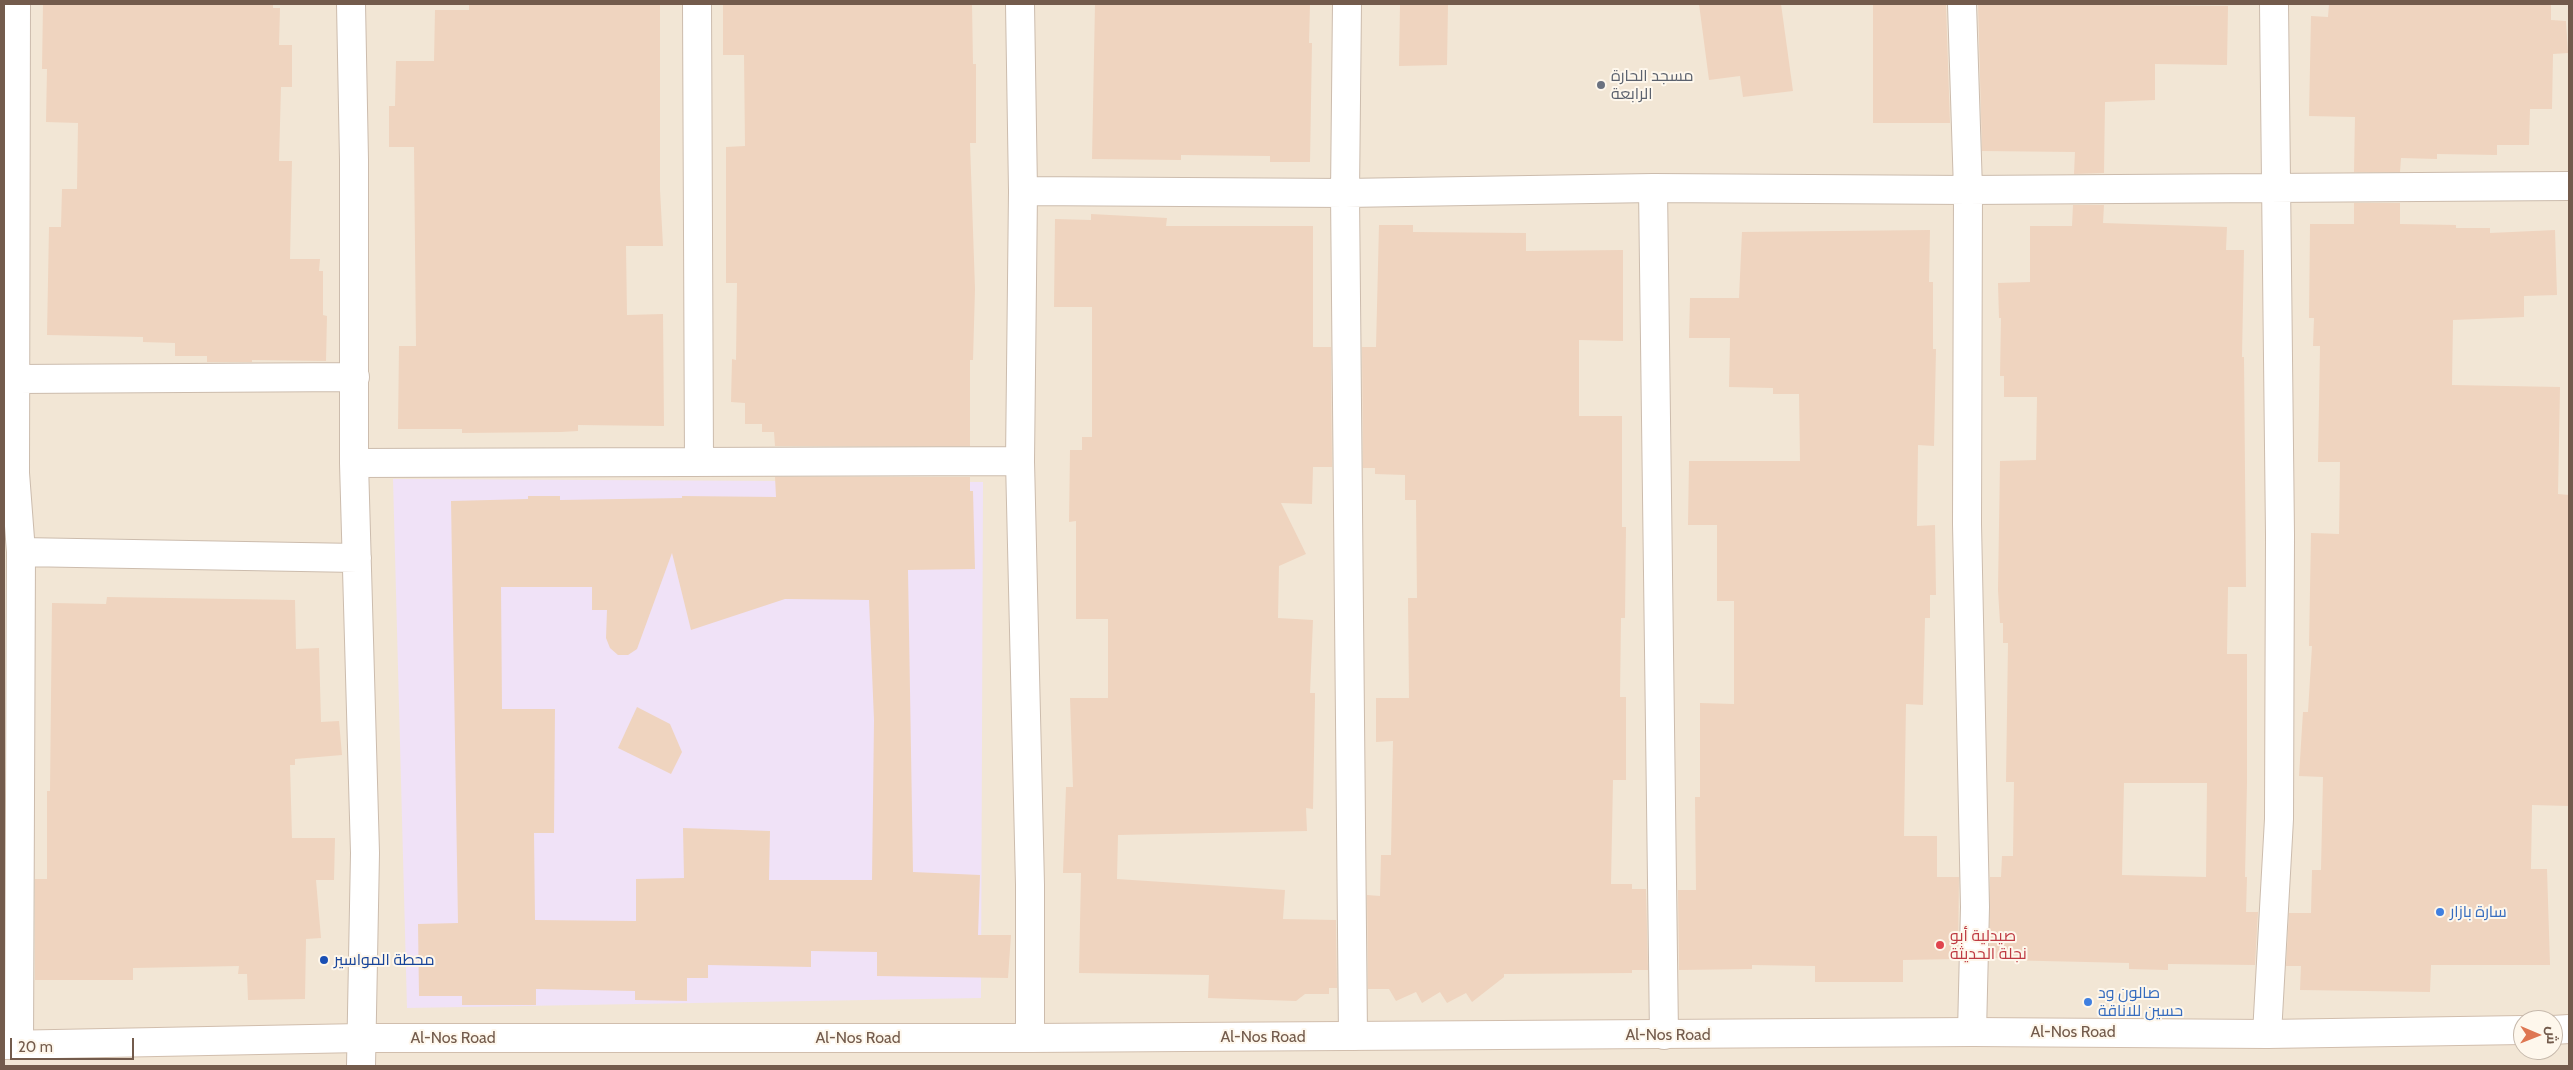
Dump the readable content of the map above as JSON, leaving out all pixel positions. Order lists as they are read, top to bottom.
{
  "streets": {
    "street": ["Al-Nos Road"]
  },
  "places": [
    "مسجد الحارة الرابعة",
    "سارة بازار",
    "صيدلية أبو نجلة الحديثة",
    "محطة المواسير",
    "صالون ود حسين للاناقة"
  ],
  "scale_bar": "20 m",
  "north": "right"
}
